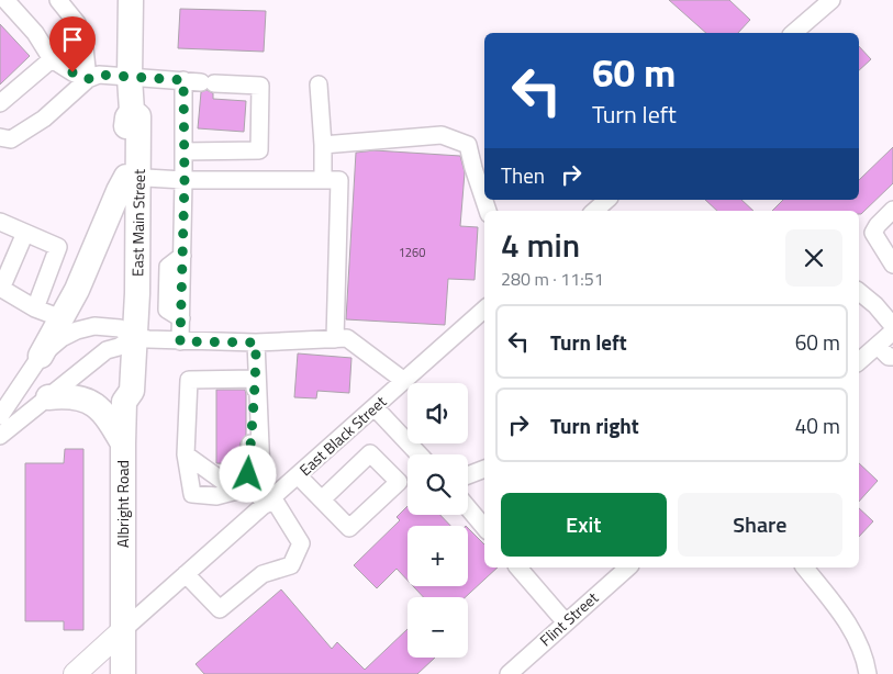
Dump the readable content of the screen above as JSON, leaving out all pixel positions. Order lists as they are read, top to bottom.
{
  "streets": {
    "highway": ["East Main Street", "Albright Road"],
    "main road": ["East Black Street"],
    "street": ["Flint Street"]
  },
  "crossings": [
    ["East Main Street", "Albright Road"],
    ["East Black Street", "Albright Road"]
  ],
  "house_numbers": ["1260"],
  "page": {
    "turn": ["60 m", "Turn left"],
    "then": "Then",
    "heading": ["4 min", "280 m · 11:51"],
    "list": [
      {
        "name": "Turn left",
        "value": "60 m"
      },
      {
        "name": "Turn right",
        "value": "40 m"
      }
    ],
    "map_buttons": ["+", "−"],
    "buttons": ["Exit", "Share"]
  }
}
